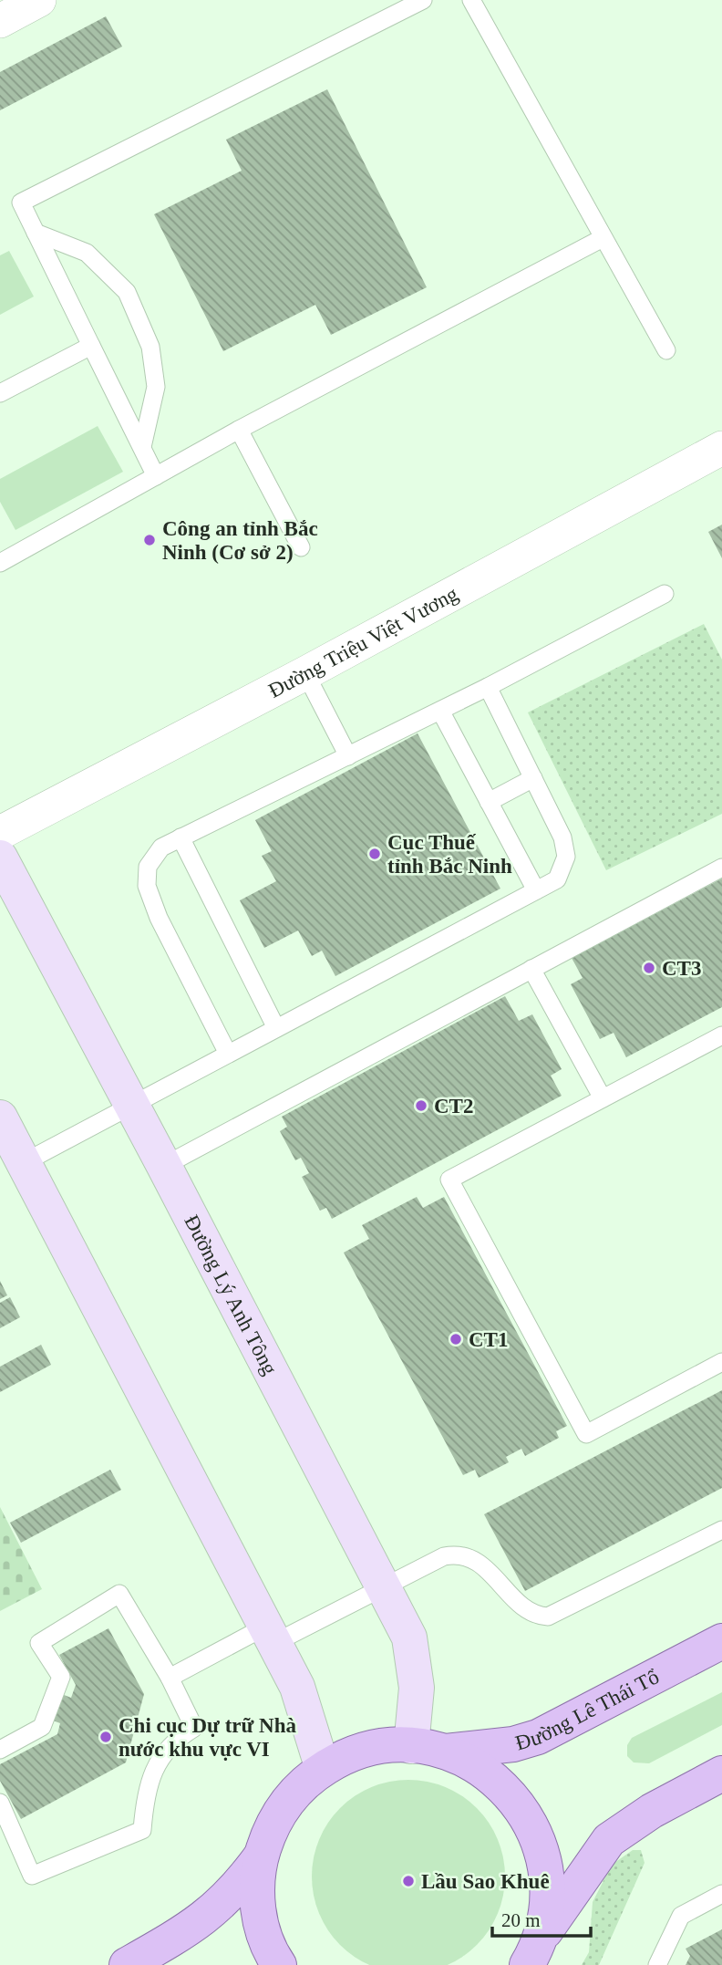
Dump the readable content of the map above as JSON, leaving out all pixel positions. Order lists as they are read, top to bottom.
{
  "streets": {
    "main road": ["Đường Lý Anh Tông", "Đường Lê Thái Tổ"],
    "street": ["Đường Triệu Việt Vương"]
  },
  "places": [
    "Công an tỉnh Bắc Ninh (Cơ sở 2)",
    "Cục Thuế tỉnh Bắc Ninh",
    "CT3",
    "CT2",
    "CT1",
    "Chi cục Dự trữ Nhà nước khu vực VI",
    "Lầu Sao Khuê"
  ],
  "scale_bar": "20 m"
}
